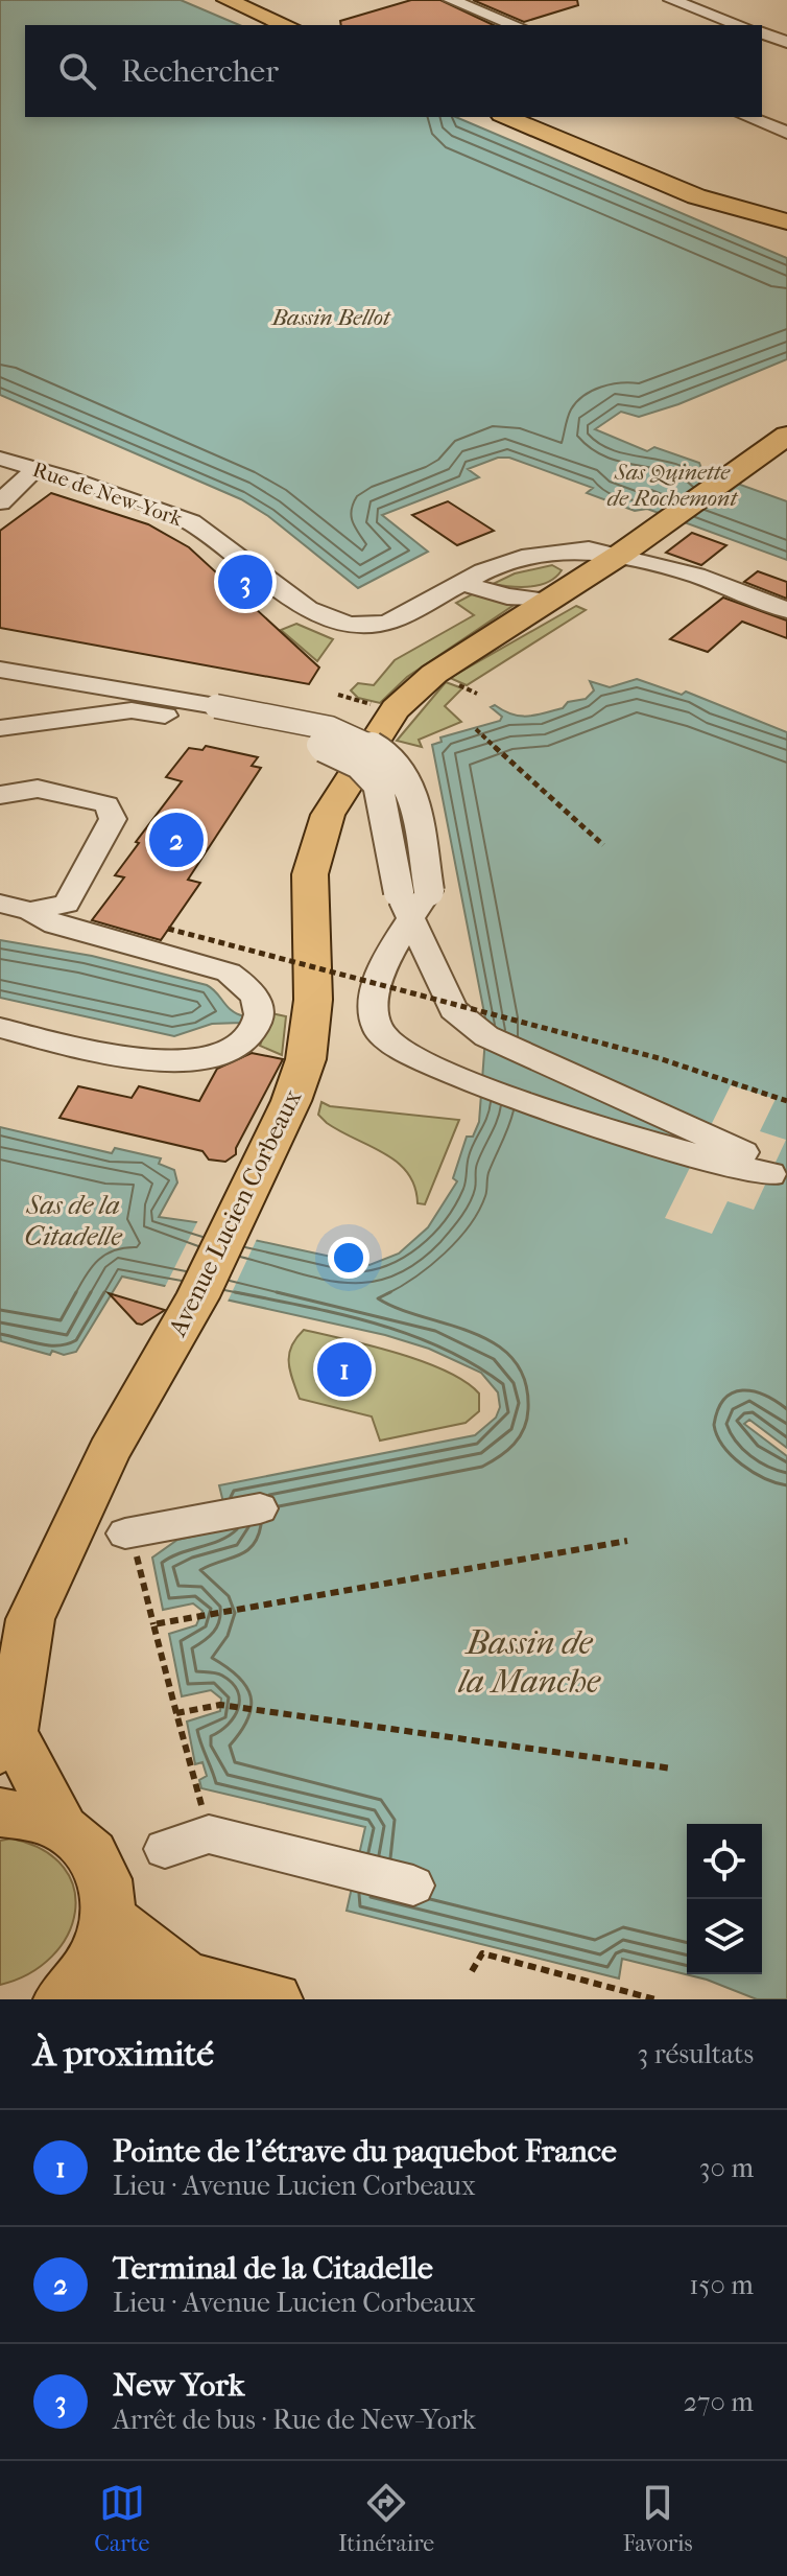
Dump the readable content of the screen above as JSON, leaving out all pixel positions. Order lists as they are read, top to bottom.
{
  "streets": {
    "main road": ["Avenue Lucien Corbeaux"],
    "street": ["Rue de New-York"]
  },
  "crossings": [
    ["Rue de New-York", "Avenue Lucien Corbeaux"]
  ],
  "water": [
    "Bassin Bellot",
    "Sas Quinette de Rochemont",
    "Sas de la Citadelle",
    "Bassin de la Manche"
  ],
  "page": {
    "search": "Rechercher",
    "pins": ["3", "2", "1"],
    "heading": ["À proximité", "3 résultats"],
    "list": [
      {
        "mark": "1",
        "name": "Pointe de l’étrave du paquebot France",
        "note": "Lieu · Avenue Lucien Corbeaux",
        "value": "30 m"
      },
      {
        "mark": "2",
        "name": "Terminal de la Citadelle",
        "note": "Lieu · Avenue Lucien Corbeaux",
        "value": "150 m"
      },
      {
        "mark": "3",
        "name": "New York",
        "note": "Arrêt de bus · Rue de New-York",
        "value": "270 m"
      }
    ],
    "nav": ["Carte", "Itinéraire", "Favoris"]
  }
}
